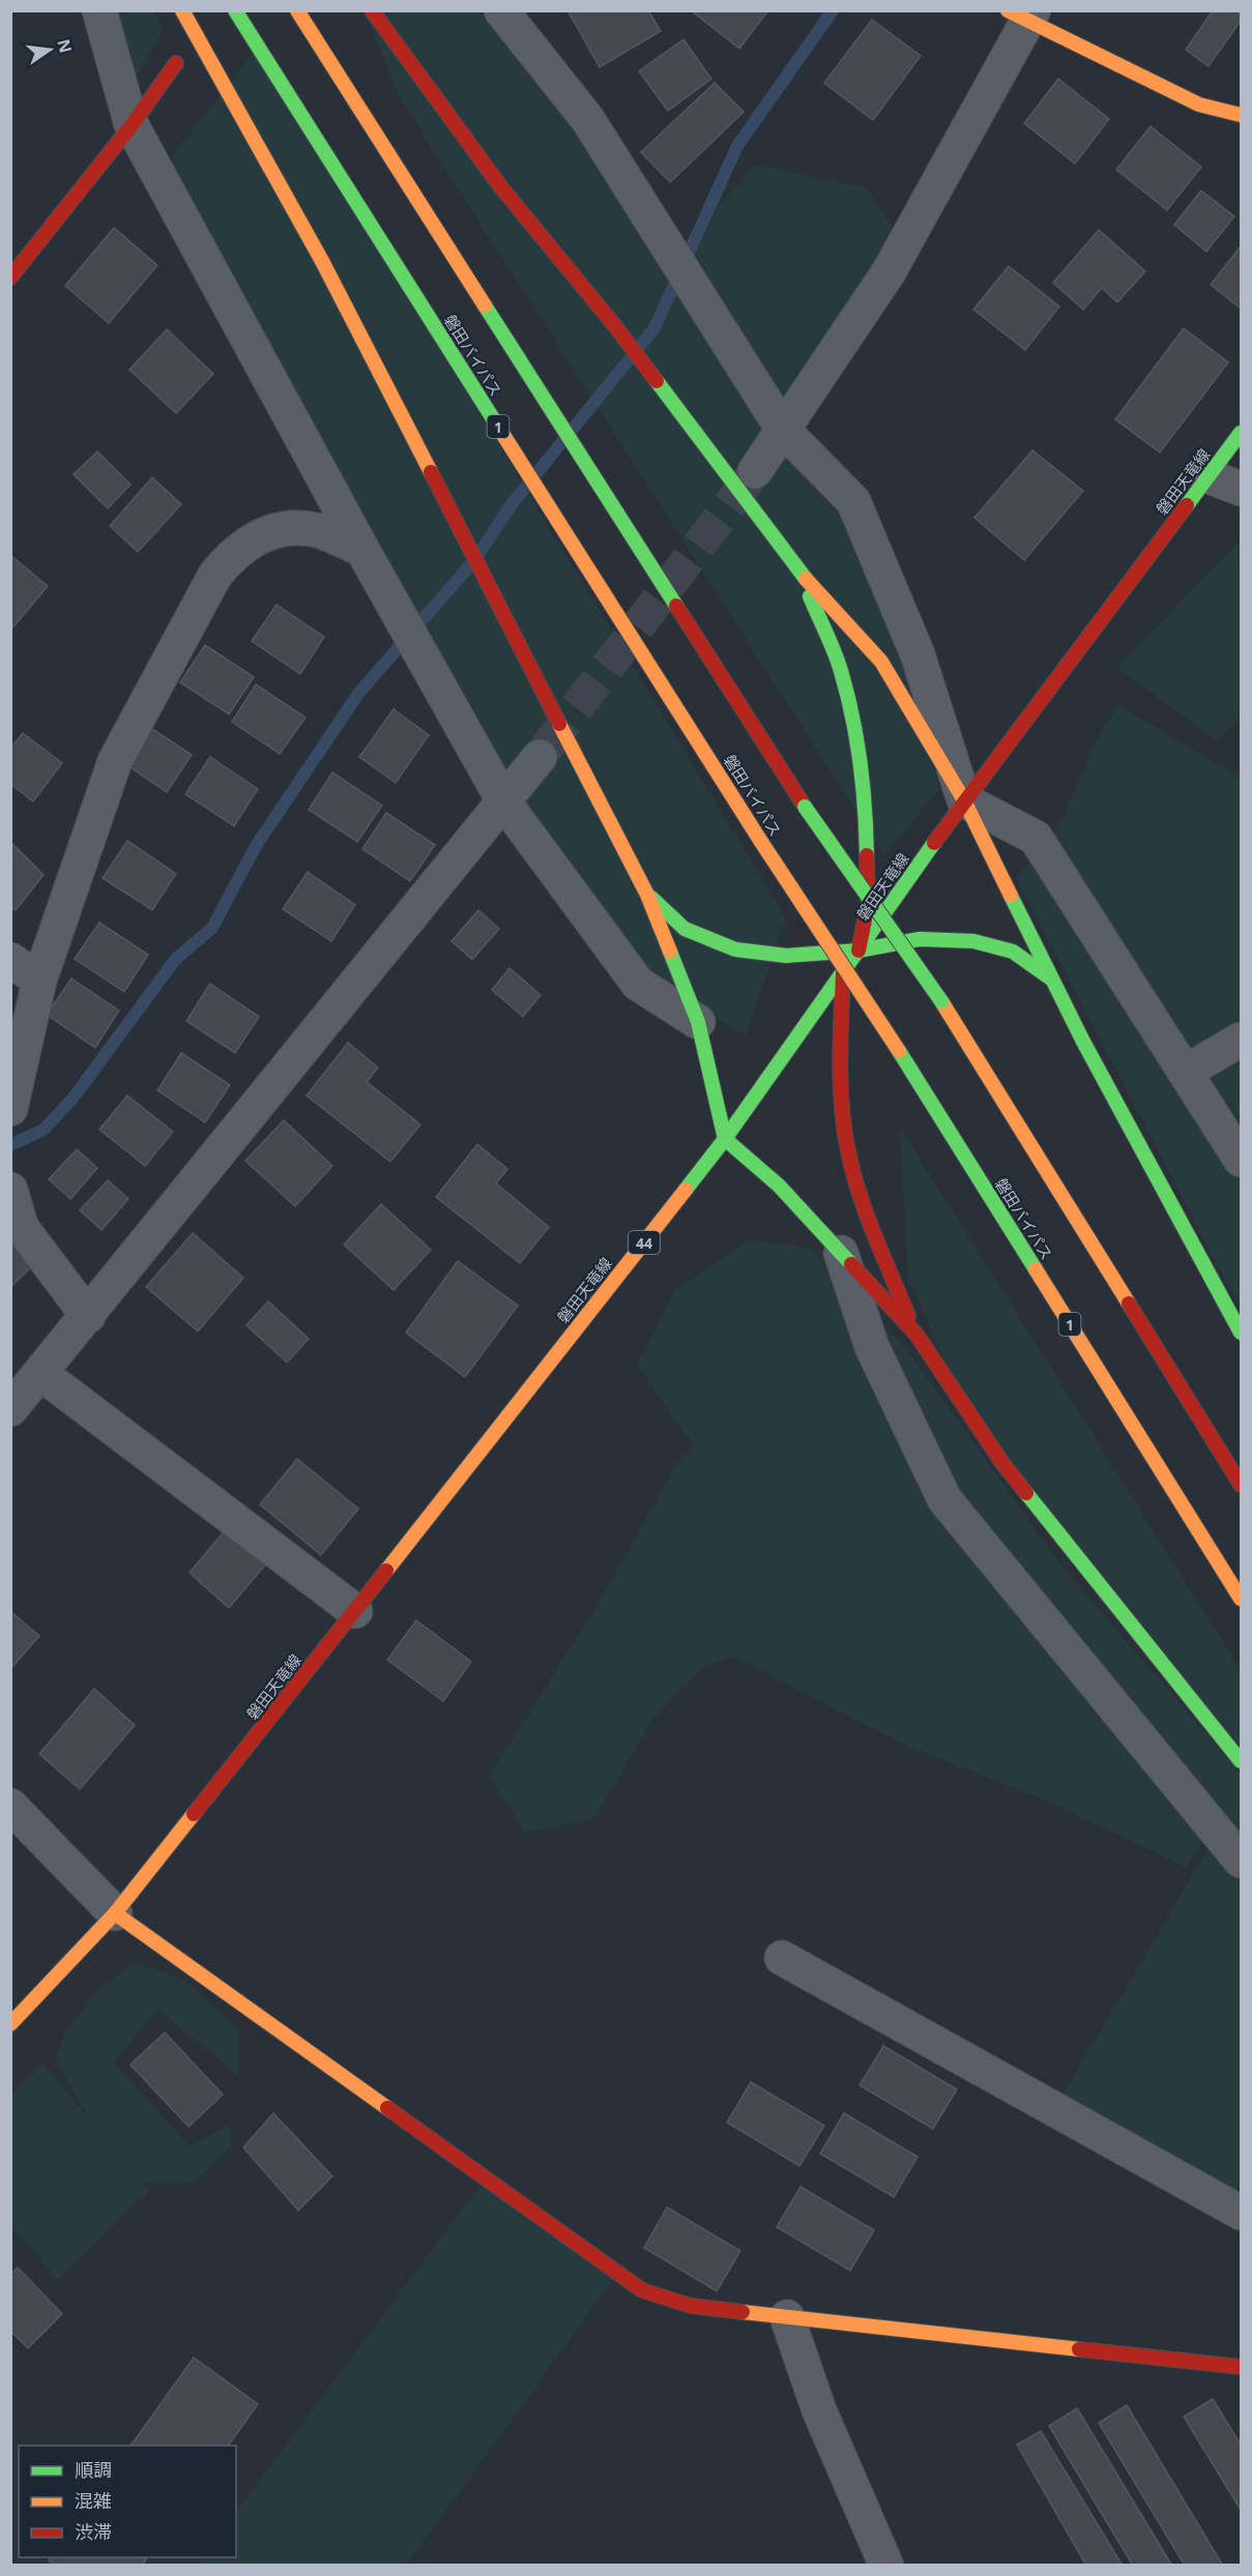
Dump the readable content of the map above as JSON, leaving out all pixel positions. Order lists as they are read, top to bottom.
{
  "streets": {
    "main road": [
      "磐田バイパス",
      "1",
      "磐田天竜線",
      "44"
    ]
  },
  "legend": ["順調", "混雑", "渋滞"],
  "north": "right"
}
